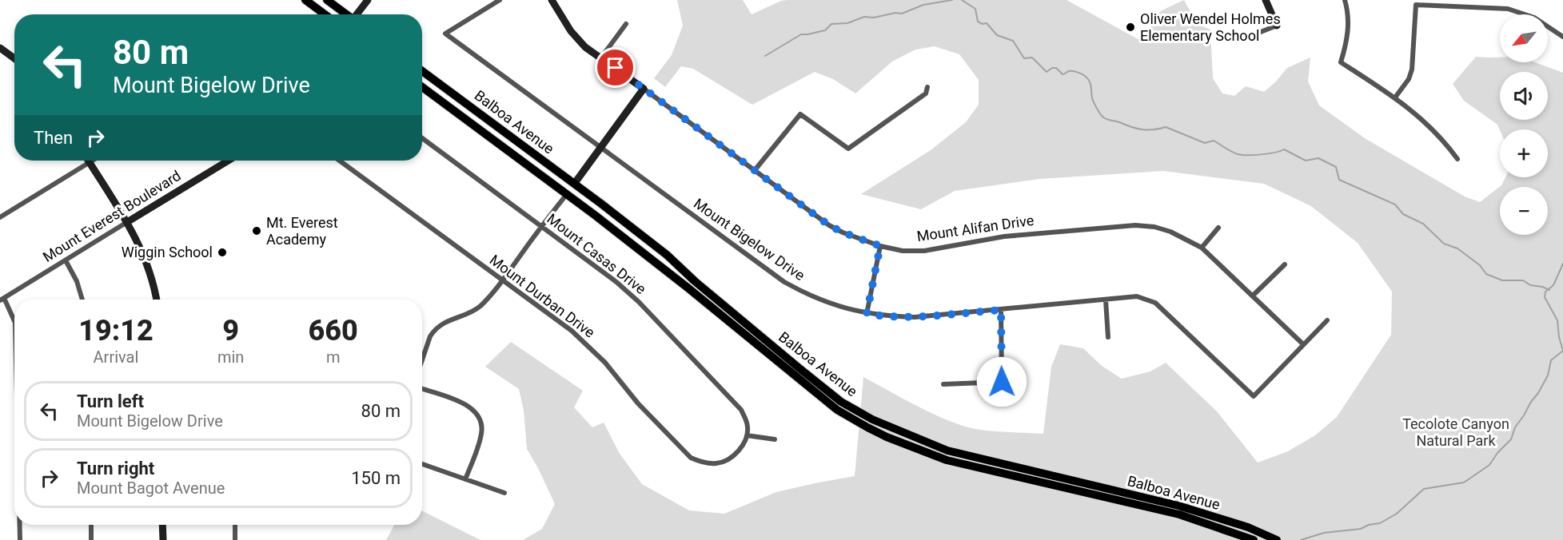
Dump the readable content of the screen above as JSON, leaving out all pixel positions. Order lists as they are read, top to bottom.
{
  "streets": {
    "main road": ["Balboa Avenue"],
    "street": [
      "Mount Everest Boulevard",
      "Mount Alifan Drive",
      "Mount Bigelow Drive",
      "Mount Casas Drive",
      "Mount Durban Drive"
    ]
  },
  "crossings": [
    ["Mount Alifan Drive", "Mount Bigelow Drive"],
    ["Mount Casas Drive", "Mount Durban Drive"]
  ],
  "parks": ["Tecolote Canyon Natural Park"],
  "places": ["Oliver Wendel Holmes Elementary School", "Mt. Everest Academy", "Wiggin School"],
  "north": "bottom left",
  "page": {
    "map_buttons": ["+", "−"],
    "turn": ["80 m", "Mount Bigelow Drive"],
    "then": "Then",
    "eta": [
      "19:12",
      "Arrival",
      "9",
      "min",
      "660",
      "m"
    ],
    "list": [
      {
        "name": "Turn left",
        "note": "Mount Bigelow Drive",
        "value": "80 m"
      },
      {
        "name": "Turn right",
        "note": "Mount Bagot Avenue",
        "value": "150 m"
      }
    ]
  }
}
